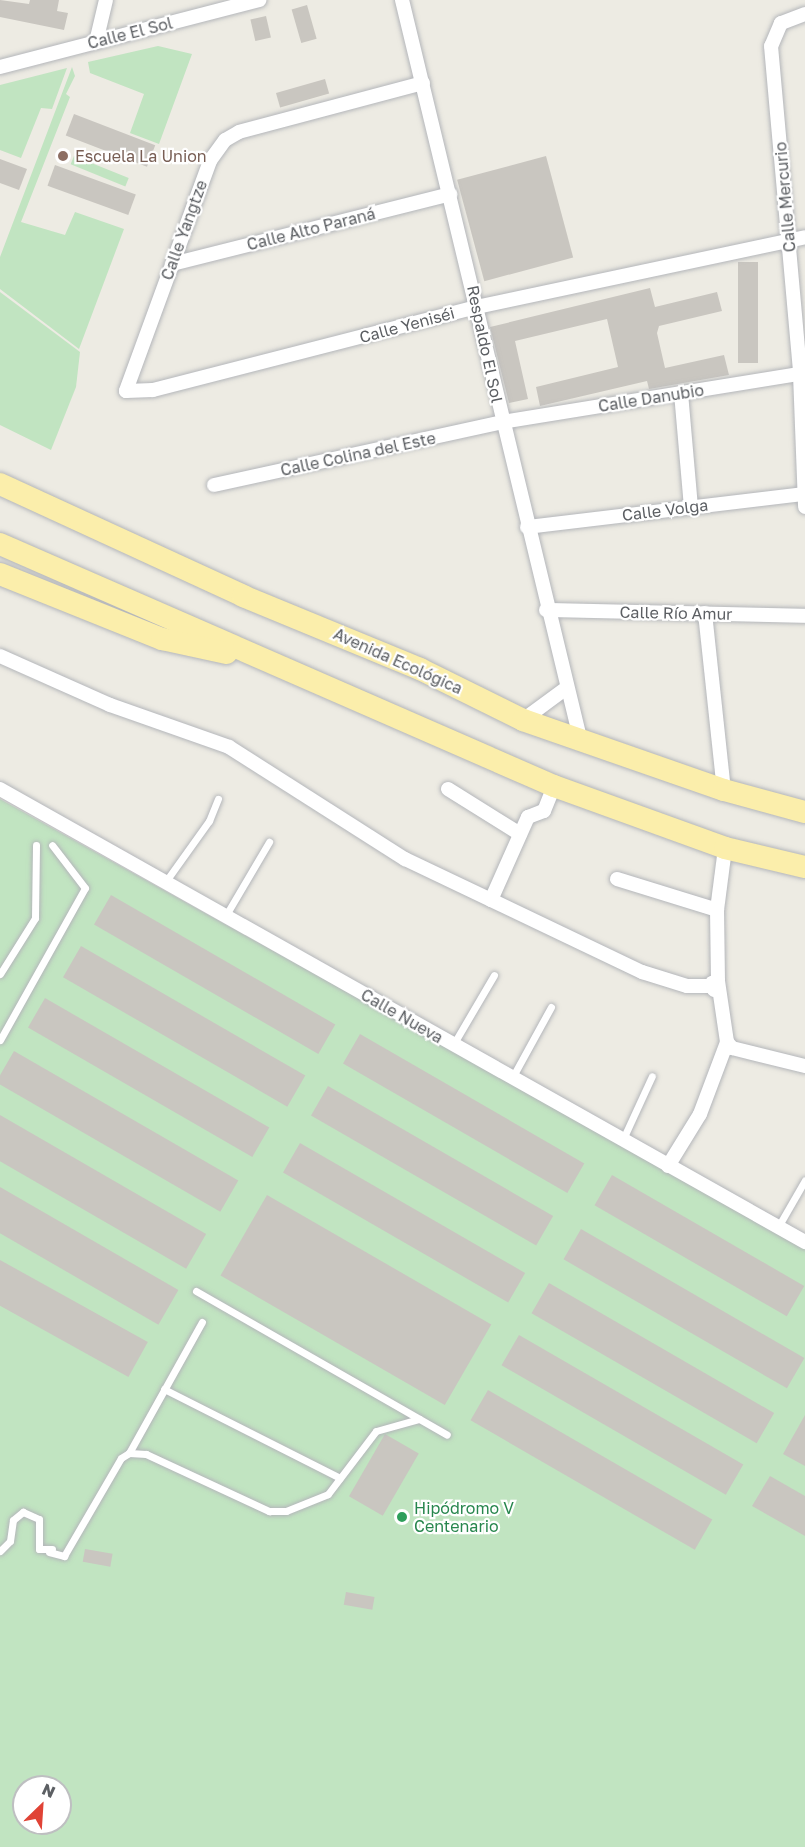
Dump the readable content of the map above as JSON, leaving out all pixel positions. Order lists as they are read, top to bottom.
{
  "streets": {
    "main road": ["Avenida Ecológica"],
    "street": [
      "Calle El Sol",
      "Calle Mercurio",
      "Calle Alto Paraná",
      "Calle Yangtze",
      "Calle Yeniséi",
      "Respaldo El Sol",
      "Calle Danubio",
      "Calle Colina del Este",
      "Calle Volga",
      "Calle Río Amur",
      "Calle Nueva"
    ]
  },
  "crossings": [
    ["Calle Mercurio", "Calle Yeniséi"],
    ["Calle Mercurio", "Calle Danubio"],
    ["Calle Mercurio", "Calle Volga"],
    ["Calle Alto Paraná", "Calle Yangtze"],
    ["Calle Alto Paraná", "Respaldo El Sol"],
    ["Calle Yangtze", "Calle Yeniséi"],
    ["Calle Yangtze", "Respaldo El Sol"],
    ["Calle Yeniséi", "Respaldo El Sol"],
    ["Respaldo El Sol", "Calle Danubio"],
    ["Respaldo El Sol", "Calle Colina del Este"],
    ["Respaldo El Sol", "Calle Volga"],
    ["Respaldo El Sol", "Calle Río Amur"],
    ["Respaldo El Sol", "Avenida Ecológica"],
    ["Calle Danubio", "Calle Colina del Este"]
  ],
  "places": ["Escuela La Union", "Hipódromo V Centenario"],
  "north": "top right"
}
